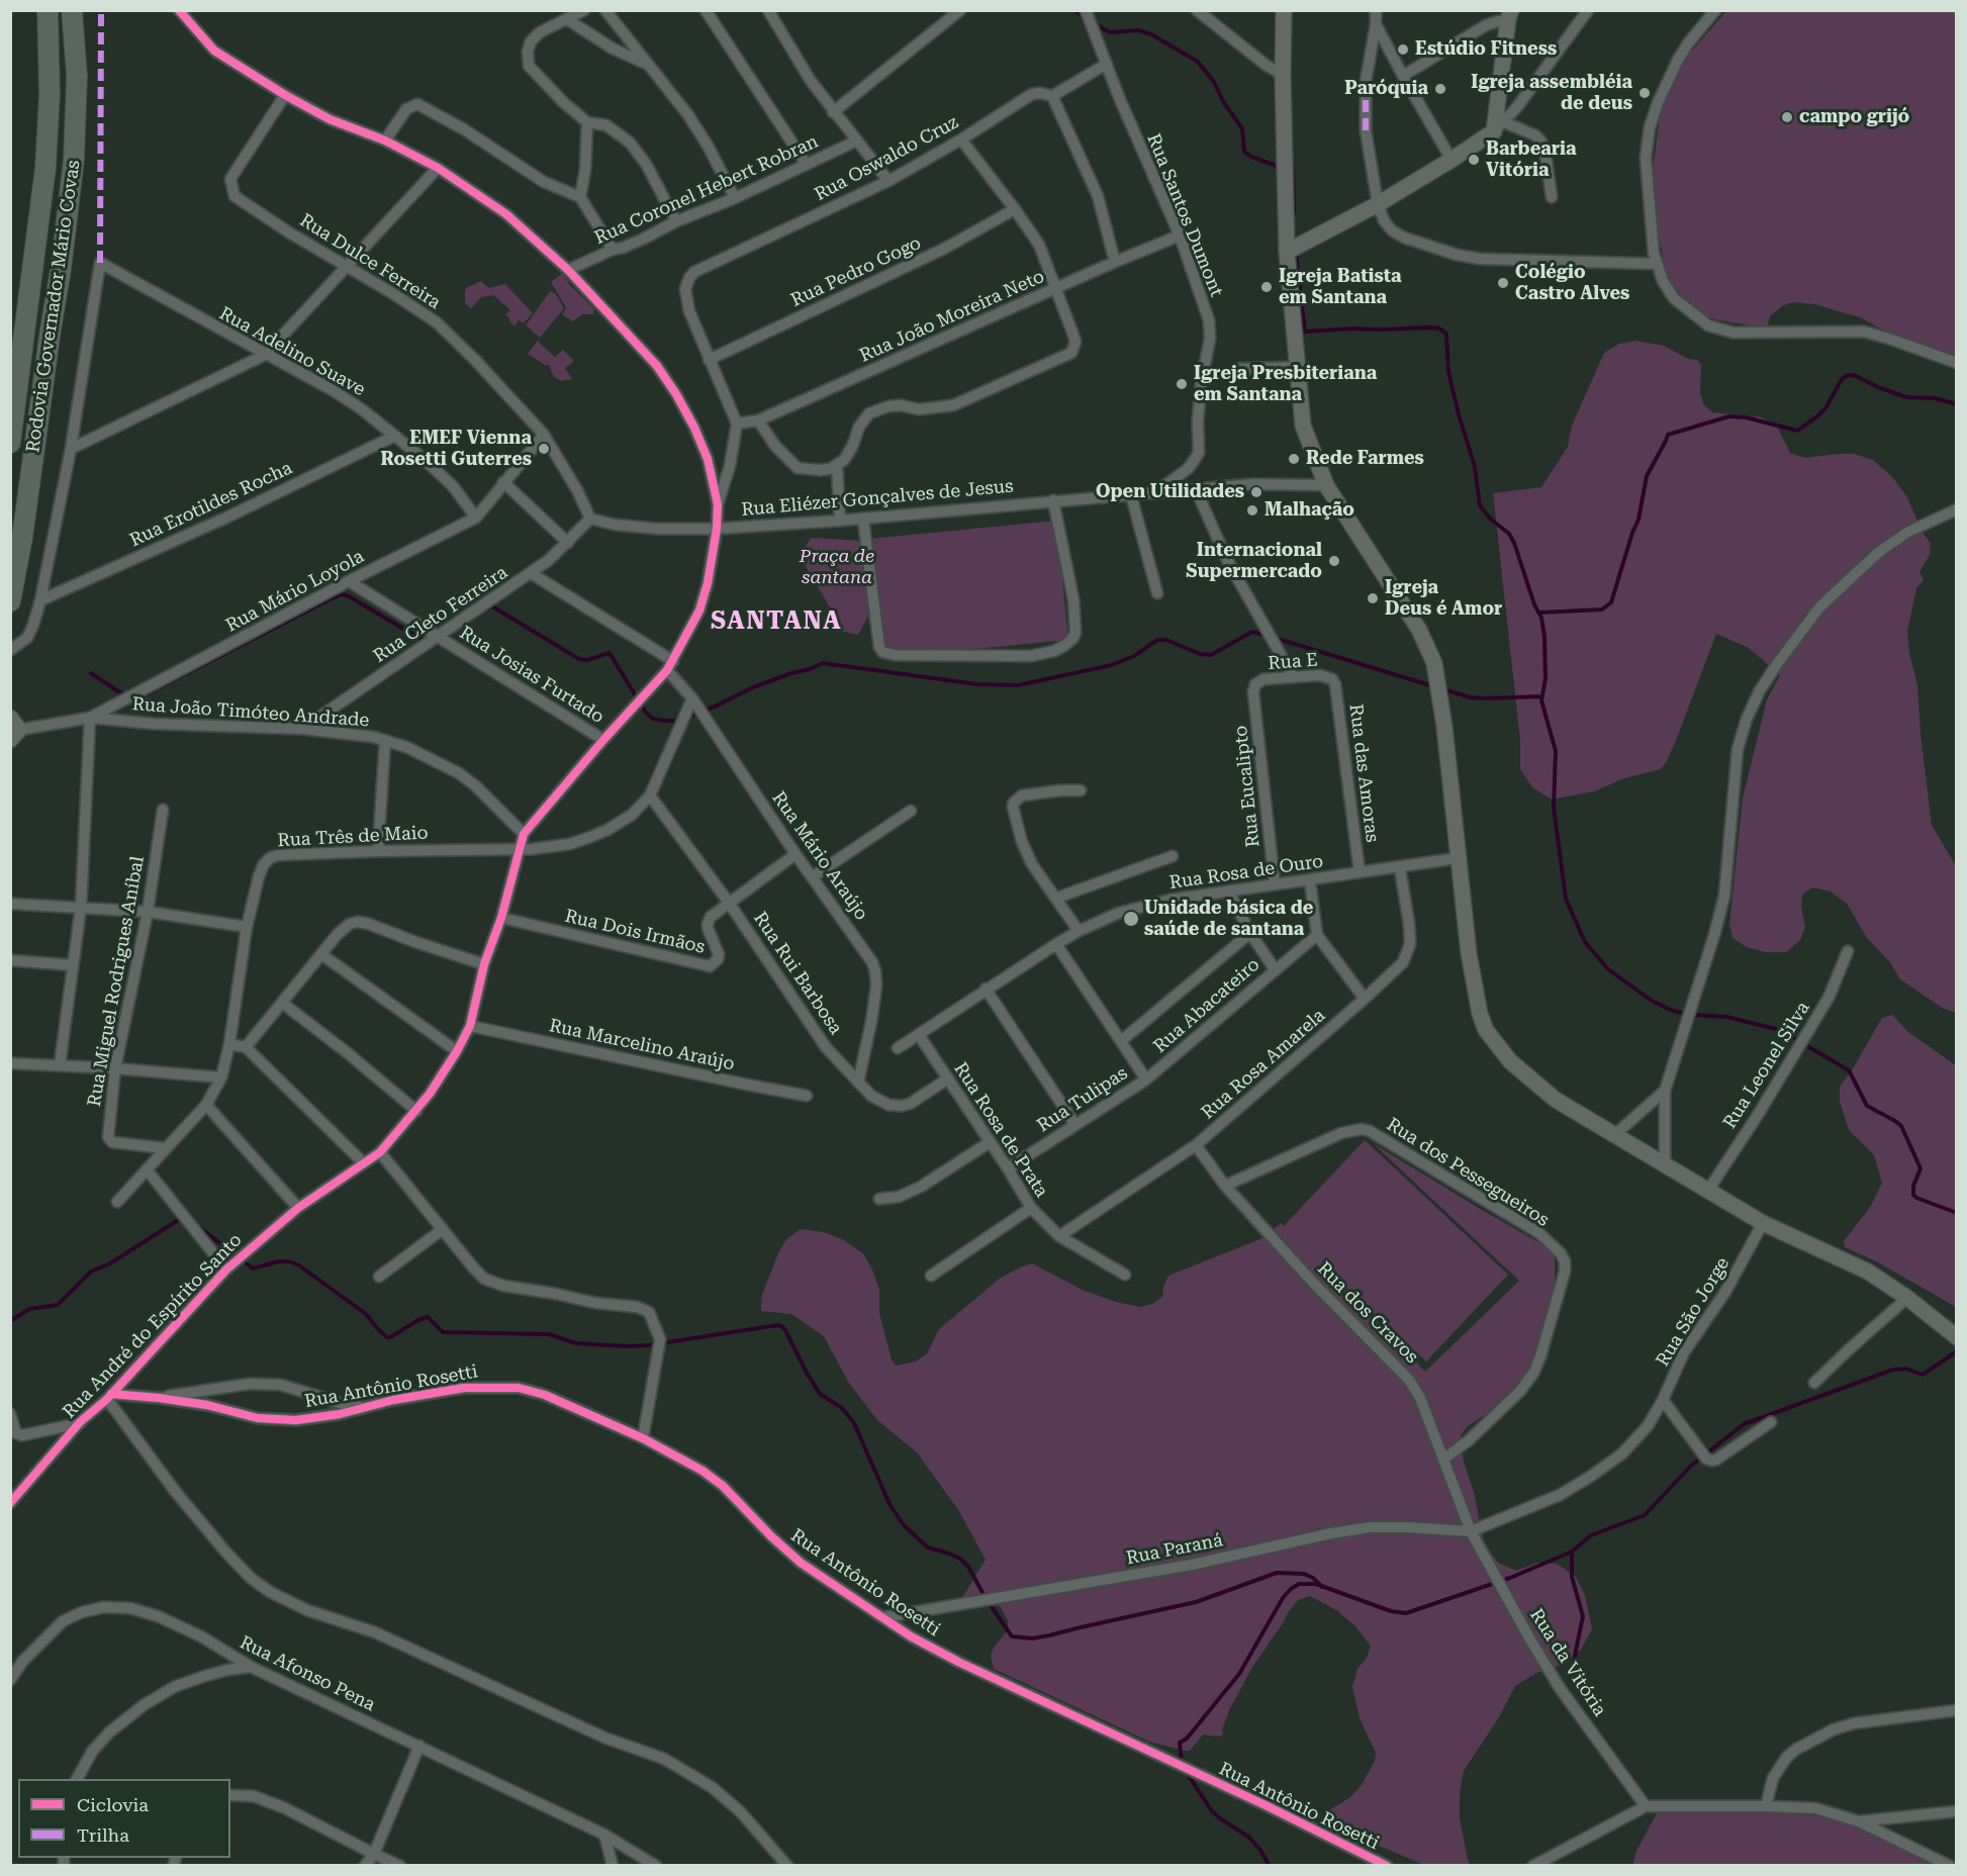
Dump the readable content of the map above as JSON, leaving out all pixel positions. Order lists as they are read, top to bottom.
{
  "streets": {
    "highway": ["Rodovia Governador Mário Covas"],
    "street": [
      "Rua Oswaldo Cruz",
      "Rua Coronel Hebert Robran",
      "Rua Santos Dumont",
      "Rua Dulce Ferreira",
      "Rua Pedro Gogo",
      "Rua João Moreira Neto",
      "Rua Adelino Suave",
      "Rua Eliézer Gonçalves de Jesus",
      "Rua Erotildes Rocha",
      "Rua Mário Loyola",
      "Rua Cleto Ferreira",
      "Rua E",
      "Rua Josias Furtado",
      "Rua João Timóteo Andrade",
      "Rua das Amoras",
      "Rua Eucalipto",
      "Rua Três de Maio",
      "Rua Mário Araújo",
      "Rua Rosa de Ouro",
      "Rua Dois Irmãos",
      "Rua Rui Barbosa",
      "Rua Miguel Rodrigues Aníbal",
      "Rua Abacateiro",
      "Rua Marcelino Araújo",
      "Rua Rosa Amarela",
      "Rua Leonel Silva",
      "Rua Tulipas",
      "Rua Rosa de Prata",
      "Rua dos Pessegueiros",
      "Rua São Jorge",
      "Rua dos Cravos",
      "Rua André do Espírito Santo",
      "Rua Antônio Rosetti",
      "Rua Paraná",
      "Rua da Vitória",
      "Rua Afonso Pena"
    ]
  },
  "crossings": [
    ["Rua Oswaldo Cruz", "Rua Santos Dumont"],
    ["Rua Oswaldo Cruz", "Rua Pedro Gogo"],
    ["Rua Coronel Hebert Robran", "Rua André do Espírito Santo"],
    ["Rua Santos Dumont", "Rua João Moreira Neto"],
    ["Rua Santos Dumont", "Rua Eliézer Gonçalves de Jesus"],
    ["Rua Dulce Ferreira", "Rua Eliézer Gonçalves de Jesus"],
    ["Rua Dulce Ferreira", "Rua Mário Loyola"],
    ["Rua Dulce Ferreira", "Rua Cleto Ferreira"],
    ["Rua Dulce Ferreira", "Rua André do Espírito Santo"],
    ["Rua Adelino Suave", "Rua Erotildes Rocha"],
    ["Rua Adelino Suave", "Rua Mário Loyola"],
    ["Rua Eliézer Gonçalves de Jesus", "Rua Cleto Ferreira"],
    ["Rua Eliézer Gonçalves de Jesus", "Rua André do Espírito Santo"],
    ["Rua Mário Loyola", "Rua Josias Furtado"],
    ["Rua Mário Loyola", "Rua João Timóteo Andrade"],
    ["Rua Cleto Ferreira", "Rua Josias Furtado"],
    ["Rua Cleto Ferreira", "Rua João Timóteo Andrade"],
    ["Rua Cleto Ferreira", "Rua Mário Araújo"],
    ["Rua E", "Rua das Amoras"],
    ["Rua E", "Rua Eucalipto"],
    ["Rua Josias Furtado", "Rua André do Espírito Santo"],
    ["Rua João Timóteo Andrade", "Rua André do Espírito Santo"],
    ["Rua das Amoras", "Rua Rosa de Ouro"],
    ["Rua Eucalipto", "Rua Rosa de Ouro"],
    ["Rua Três de Maio", "Rua Rui Barbosa"],
    ["Rua Três de Maio", "Rua Miguel Rodrigues Aníbal"],
    ["Rua Três de Maio", "Rua André do Espírito Santo"],
    ["Rua Mário Araújo", "Rua Dois Irmãos"],
    ["Rua Mário Araújo", "Rua Rui Barbosa"],
    ["Rua Mário Araújo", "Rua André do Espírito Santo"],
    ["Rua Rosa de Ouro", "Rua Rosa Amarela"],
    ["Rua Rosa de Ouro", "Rua Rosa de Prata"],
    ["Rua Dois Irmãos", "Rua Rui Barbosa"],
    ["Rua Dois Irmãos", "Rua André do Espírito Santo"],
    ["Rua Rui Barbosa", "Rua Rosa de Prata"],
    ["Rua Abacateiro", "Rua Tulipas"],
    ["Rua Marcelino Araújo", "Rua André do Espírito Santo"],
    ["Rua Rosa Amarela", "Rua Rosa de Prata"],
    ["Rua Rosa Amarela", "Rua dos Cravos"],
    ["Rua Tulipas", "Rua Rosa de Prata"],
    ["Rua dos Pessegueiros", "Rua dos Cravos"],
    ["Rua São Jorge", "Rua dos Cravos"],
    ["Rua São Jorge", "Rua Paraná"],
    ["Rua São Jorge", "Rua da Vitória"],
    ["Rua dos Cravos", "Rua Paraná"],
    ["Rua dos Cravos", "Rua da Vitória"],
    ["Rua André do Espírito Santo", "Rua Antônio Rosetti"],
    ["Rua Antônio Rosetti", "Rua Paraná"],
    ["Rua Paraná", "Rua da Vitória"]
  ],
  "districts": ["SANTANA"],
  "parks": ["Praça de santana"],
  "places": [
    "Estúdio Fitness",
    "Paróquia",
    "Igreja assembléia de deus",
    "campo grijó",
    "Barbearia Vitória",
    "Colégio Castro Alves",
    "Igreja Batista em Santana",
    "Igreja Presbiteriana em Santana",
    "EMEF Vienna Rosetti Guterres",
    "Rede Farmes",
    "Open Utilidades",
    "Malhação",
    "Internacional Supermercado",
    "Igreja Deus é Amor",
    "Unidade básica de saúde de santana"
  ],
  "legend": ["Ciclovia", "Trilha"]
}
